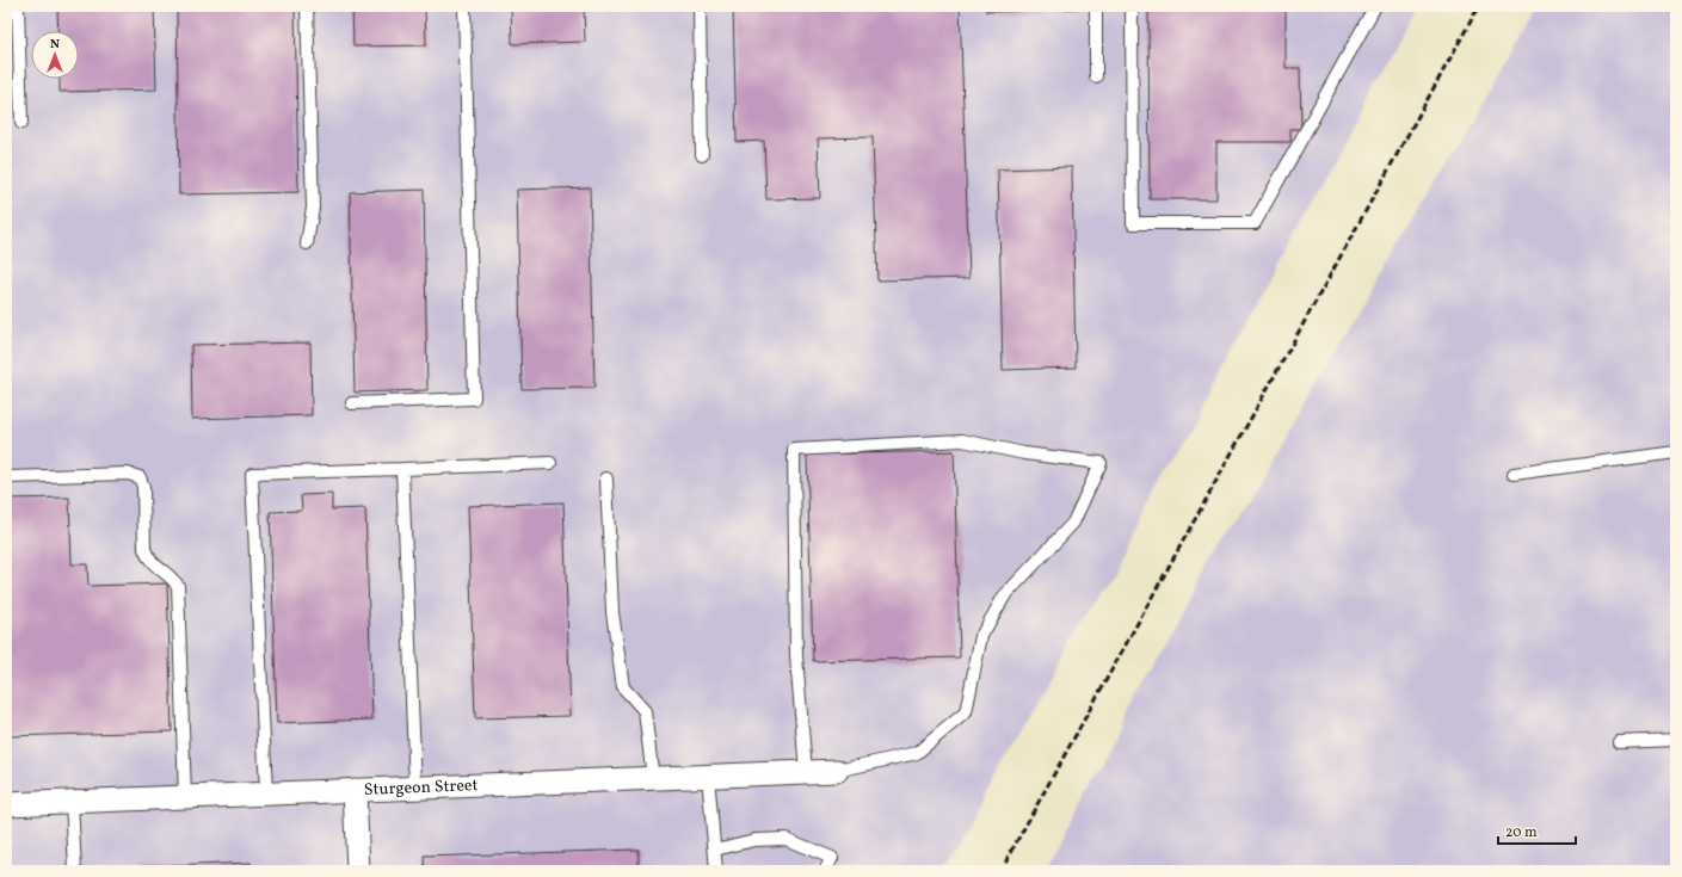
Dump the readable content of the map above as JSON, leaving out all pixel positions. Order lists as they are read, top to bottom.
{
  "streets": {
    "street": ["Sturgeon Street"]
  },
  "scale_bar": "20 m",
  "north": "top"
}
